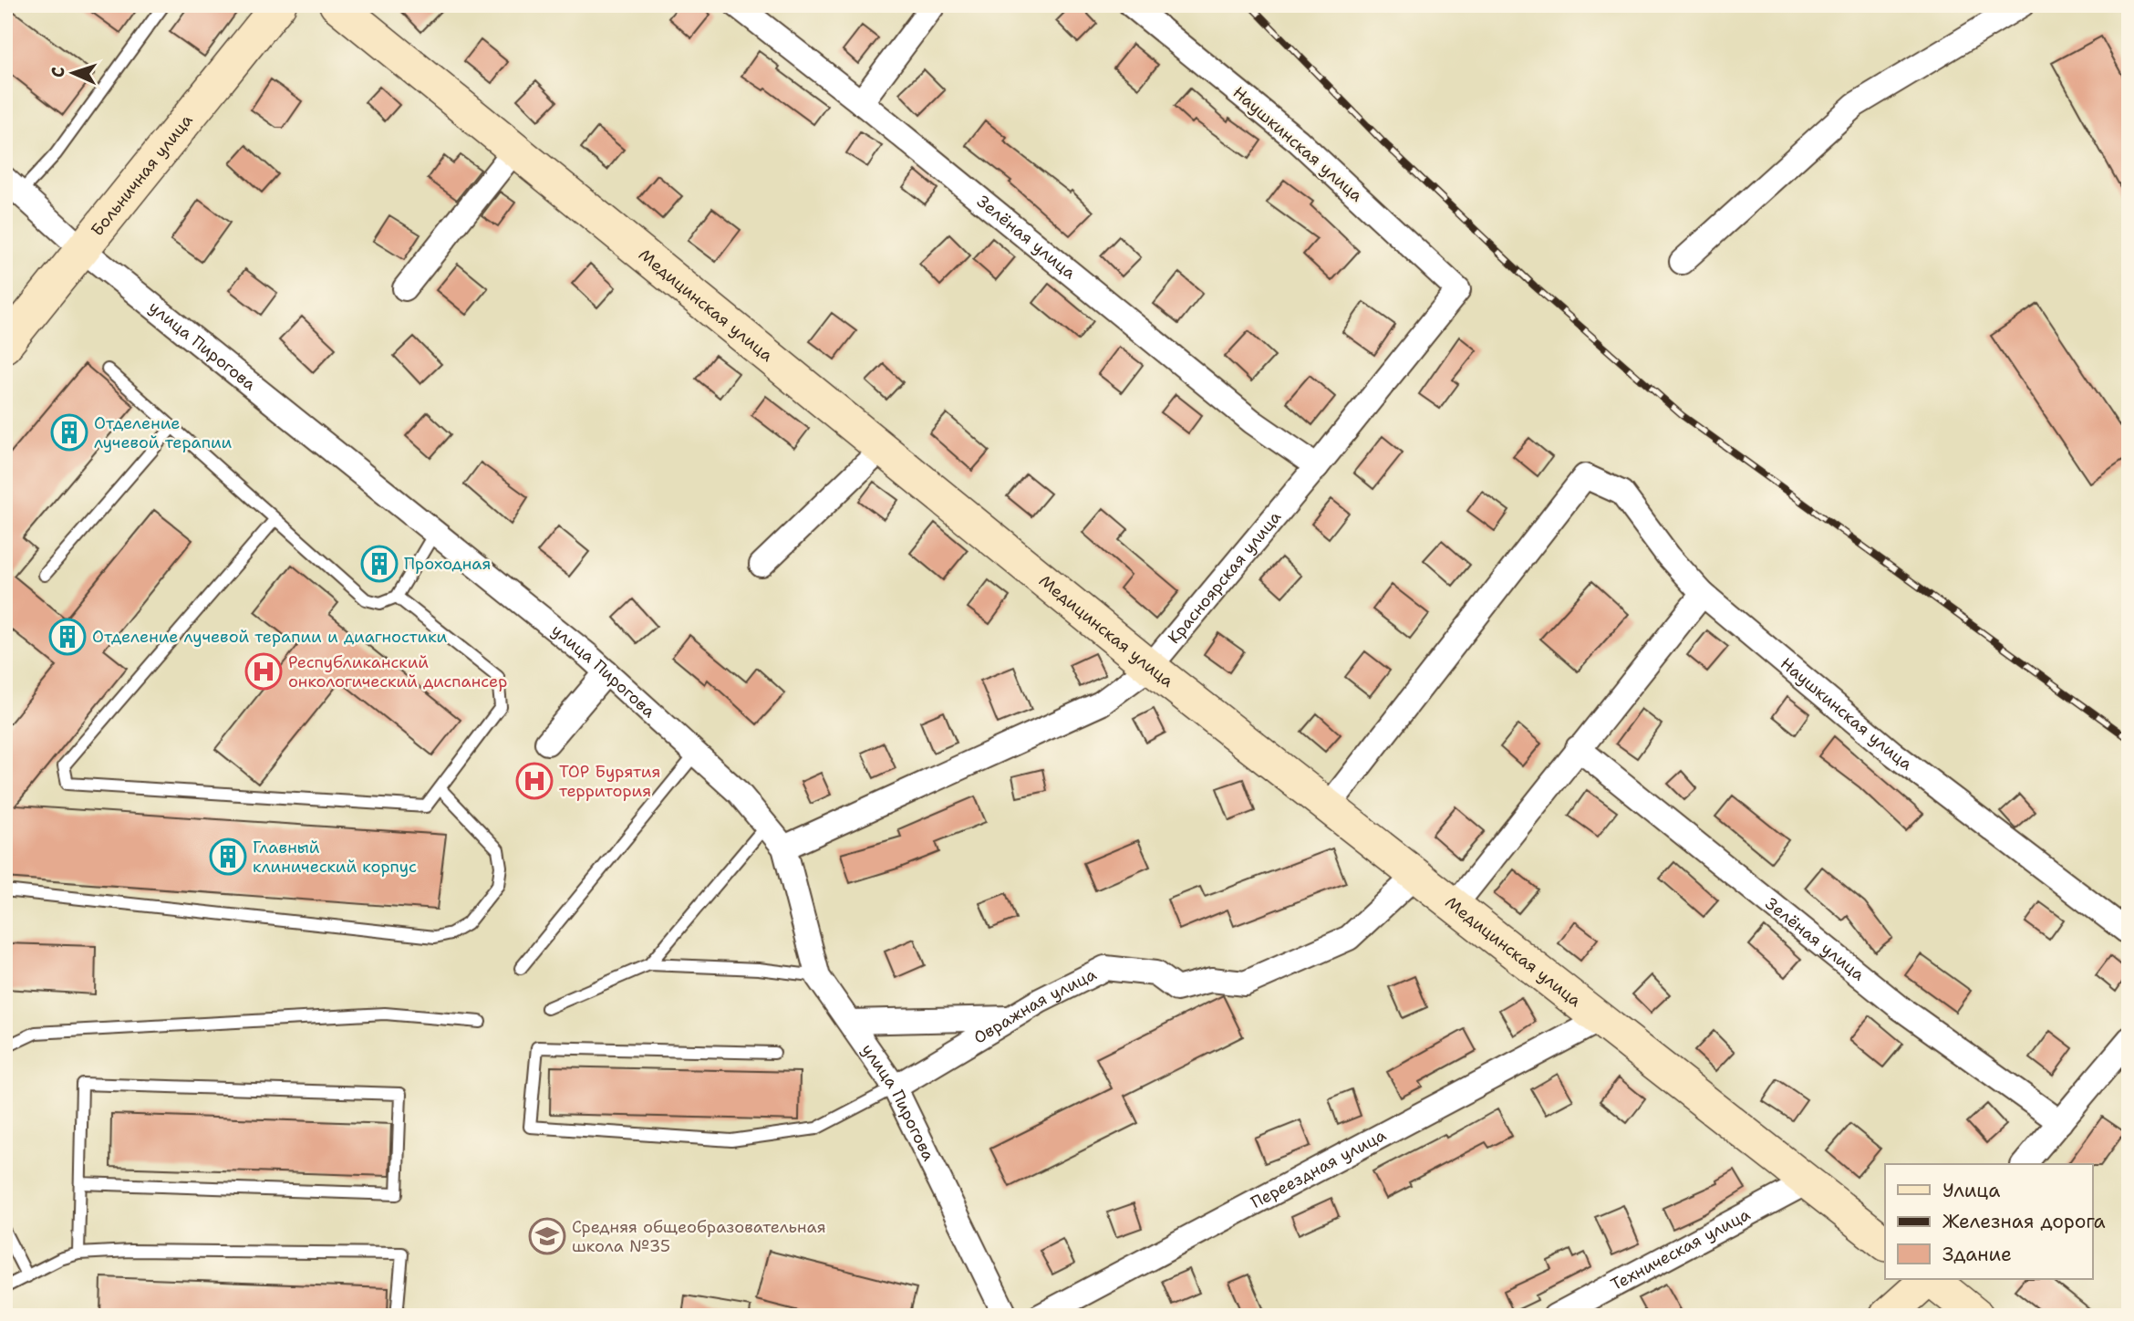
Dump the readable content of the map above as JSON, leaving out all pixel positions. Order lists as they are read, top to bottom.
{
  "streets": {
    "street": [
      "Наушкинская улица",
      "Больничная улица",
      "Зелёная улица",
      "Медицинская улица",
      "улица Пирогова",
      "Красноярская улица",
      "Овражная улица",
      "Переездная улица",
      "Техническая улица"
    ]
  },
  "crossings": [
    ["Наушкинская улица", "Медицинская улица"],
    ["Наушкинская улица", "Красноярская улица"],
    ["Больничная улица", "улица Пирогова"],
    ["Зелёная улица", "Красноярская улица"],
    ["Медицинская улица", "Красноярская улица"],
    ["Медицинская улица", "Овражная улица"],
    ["Медицинская улица", "Переездная улица"],
    ["Медицинская улица", "Техническая улица"],
    ["улица Пирогова", "Красноярская улица"],
    ["улица Пирогова", "Овражная улица"]
  ],
  "places": {
    "building": [
      "Отделение лучевой терапии",
      "Проходная",
      "Отделение лучевой терапии и диагностики",
      "Главный клинический корпус"
    ],
    "hospital": ["Республиканский онкологический диспансер", "ТОР Бурятия территория"],
    "school or university": ["Средняя общеобразовательная школа №35"]
  },
  "legend": ["Улица", "Железная дорога", "Здание"],
  "north": "left"
}
